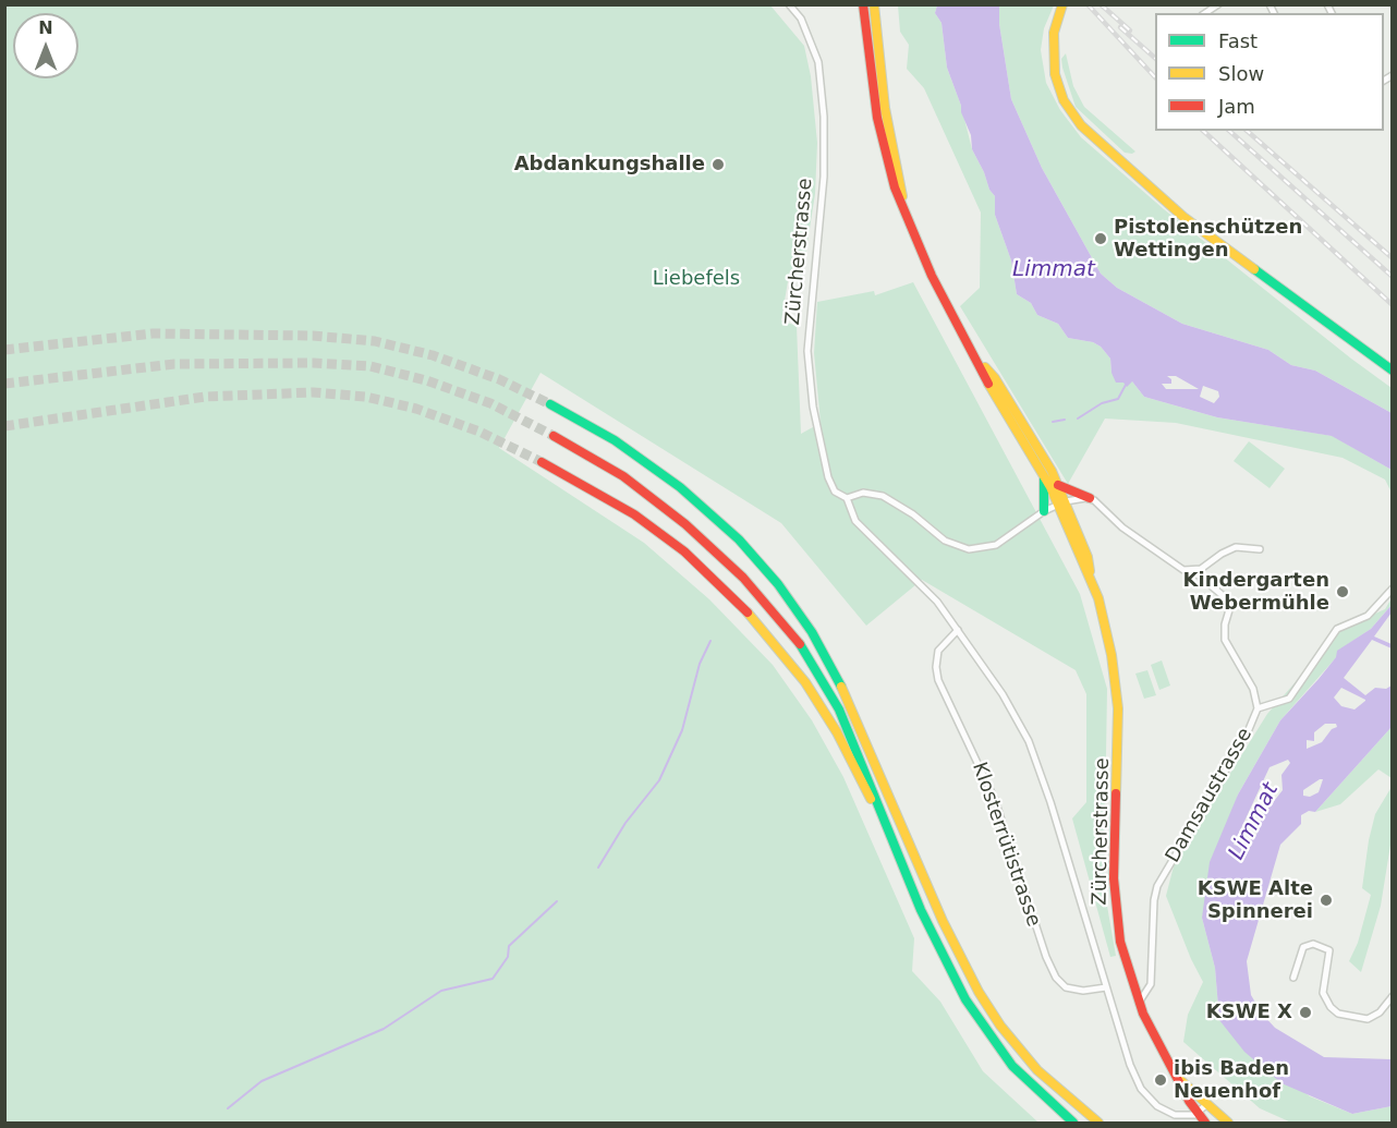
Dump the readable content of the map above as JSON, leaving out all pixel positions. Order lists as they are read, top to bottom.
{
  "streets": {
    "main road": ["Zürcherstrasse"],
    "street": ["Damsaustrasse", "Klosterrütistrasse"]
  },
  "crossings": [
    ["Zürcherstrasse", "Damsaustrasse"],
    ["Zürcherstrasse", "Klosterrütistrasse"]
  ],
  "water": ["Limmat"],
  "parks": ["Liebefels"],
  "places": [
    "Abdankungshalle",
    "Pistolenschützen Wettingen",
    "Kindergarten Webermühle",
    "KSWE Alte Spinnerei",
    "KSWE X",
    "ibis Baden Neuenhof"
  ],
  "legend": ["Fast", "Slow", "Jam"],
  "north": "top"
}
